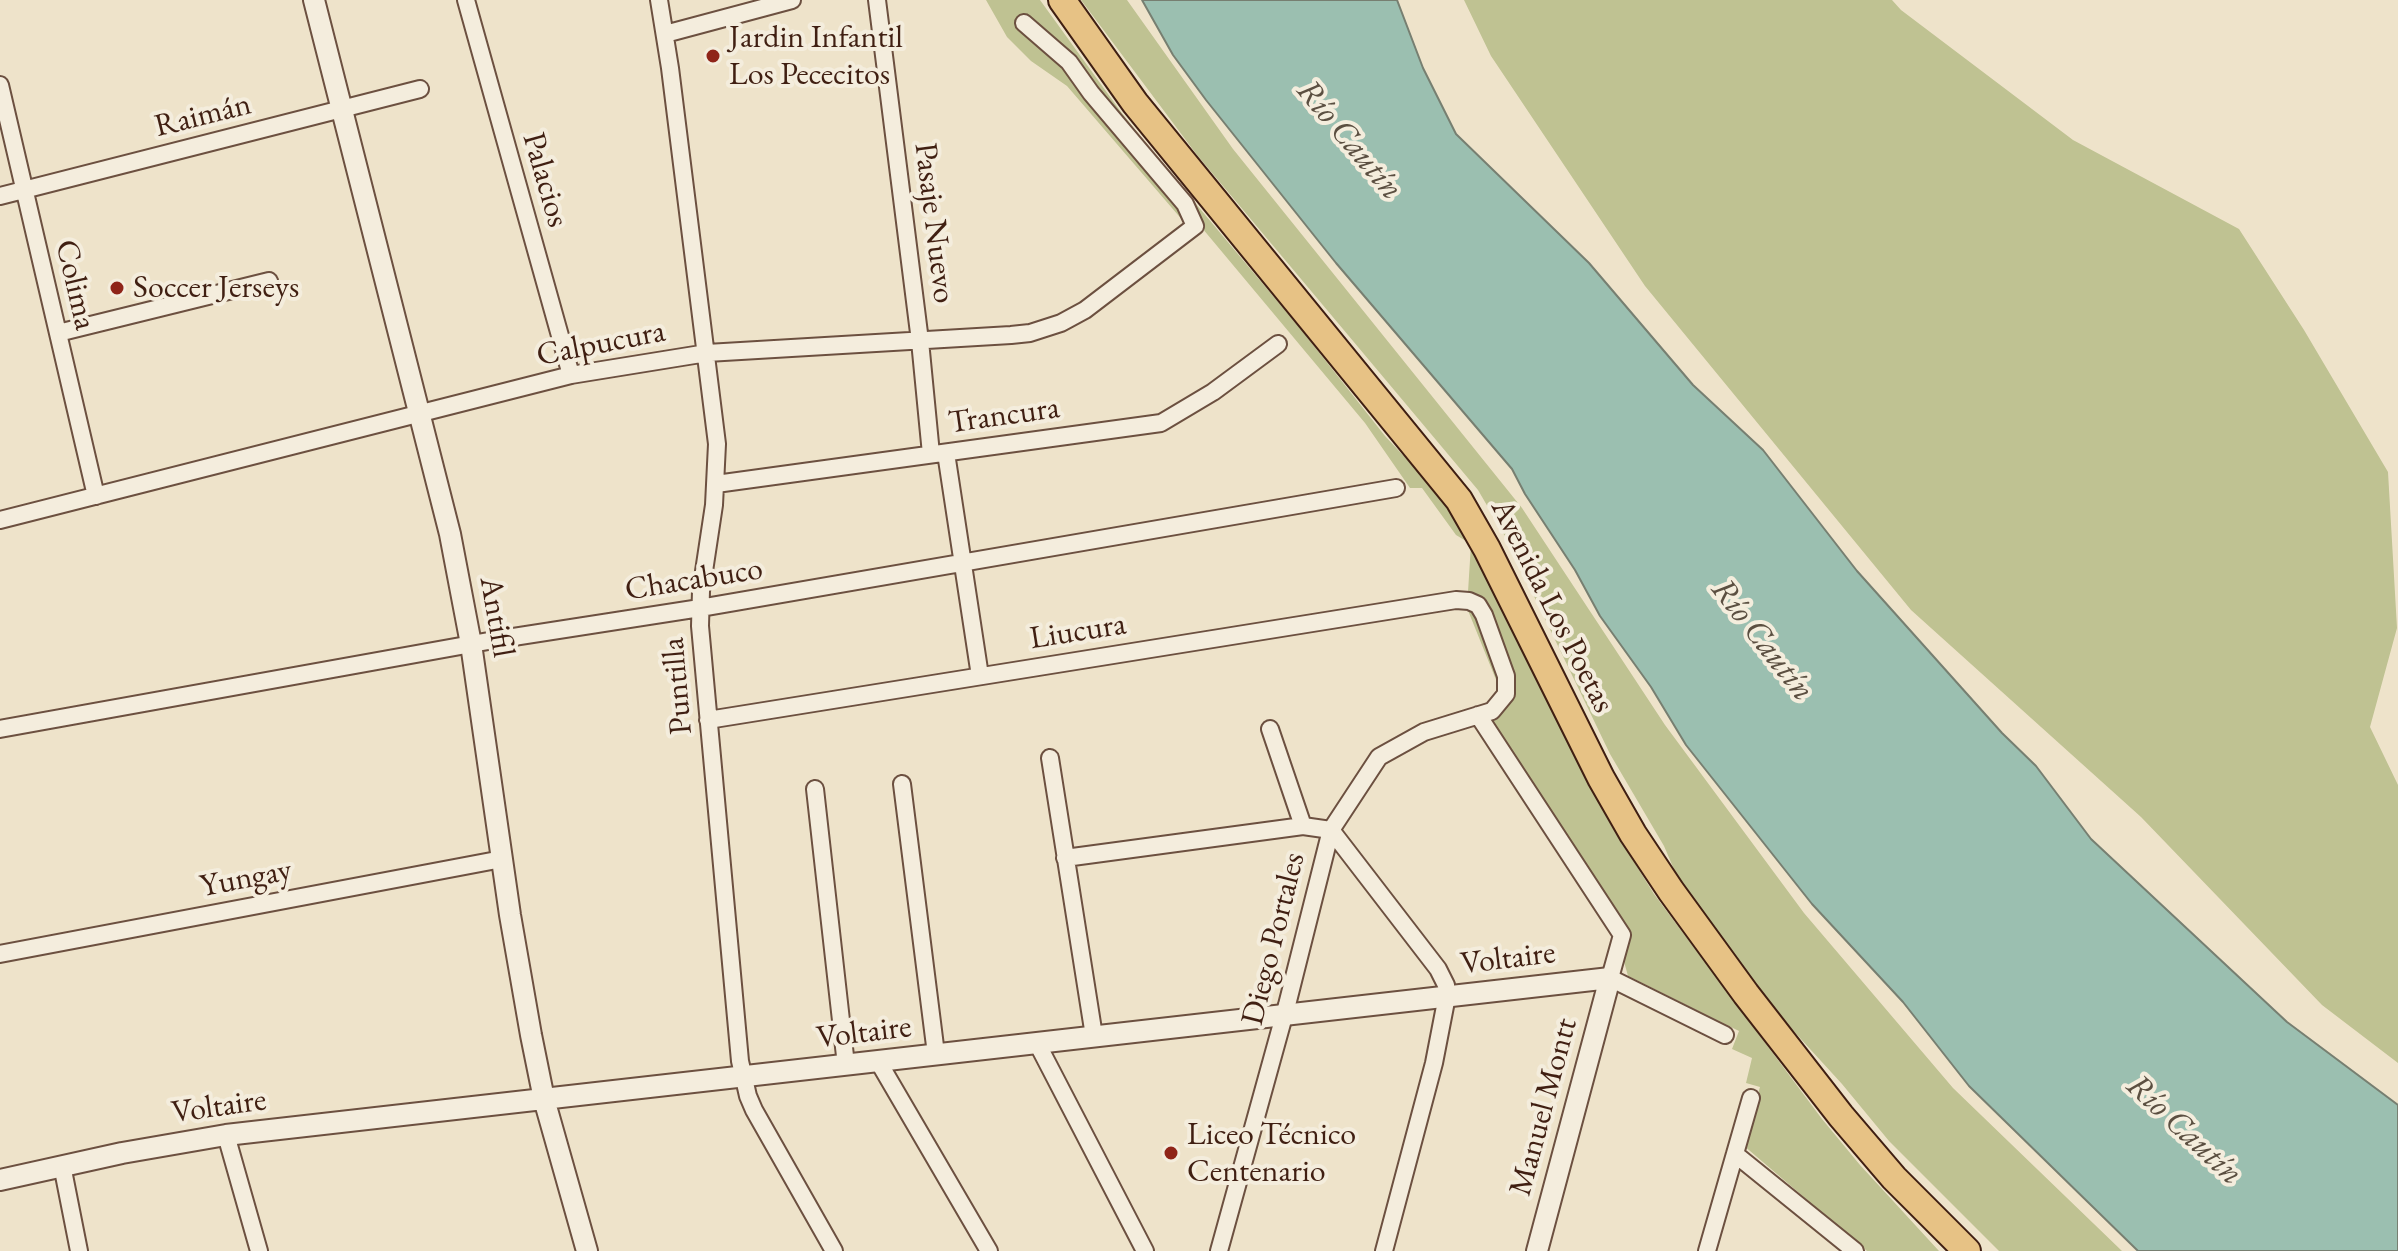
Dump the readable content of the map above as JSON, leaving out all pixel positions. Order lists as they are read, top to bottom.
{
  "streets": {
    "main road": ["Avenida Los Poetas"],
    "street": [
      "Raimán",
      "Palacios",
      "Pasaje Nuevo",
      "Colima",
      "Calpucura",
      "Trancura",
      "Chacabuco",
      "Antifil",
      "Liucura",
      "Puntilla",
      "Yungay",
      "Diego Portales",
      "Voltaire",
      "Manuel Montt"
    ]
  },
  "crossings": [
    ["Raimán", "Colima"],
    ["Raimán", "Antifil"],
    ["Palacios", "Calpucura"],
    ["Pasaje Nuevo", "Calpucura"],
    ["Pasaje Nuevo", "Trancura"],
    ["Pasaje Nuevo", "Chacabuco"],
    ["Pasaje Nuevo", "Liucura"],
    ["Colima", "Calpucura"],
    ["Calpucura", "Antifil"],
    ["Calpucura", "Puntilla"],
    ["Trancura", "Puntilla"],
    ["Chacabuco", "Antifil"],
    ["Chacabuco", "Puntilla"],
    ["Antifil", "Yungay"],
    ["Antifil", "Voltaire"],
    ["Liucura", "Puntilla"],
    ["Liucura", "Diego Portales"],
    ["Puntilla", "Voltaire"],
    ["Diego Portales", "Voltaire"],
    ["Voltaire", "Manuel Montt"]
  ],
  "water": ["Río Cautín"],
  "places": ["Jardin Infantil Los Pececitos", "Soccer Jerseys", "Liceo Técnico Centenario"]
}
